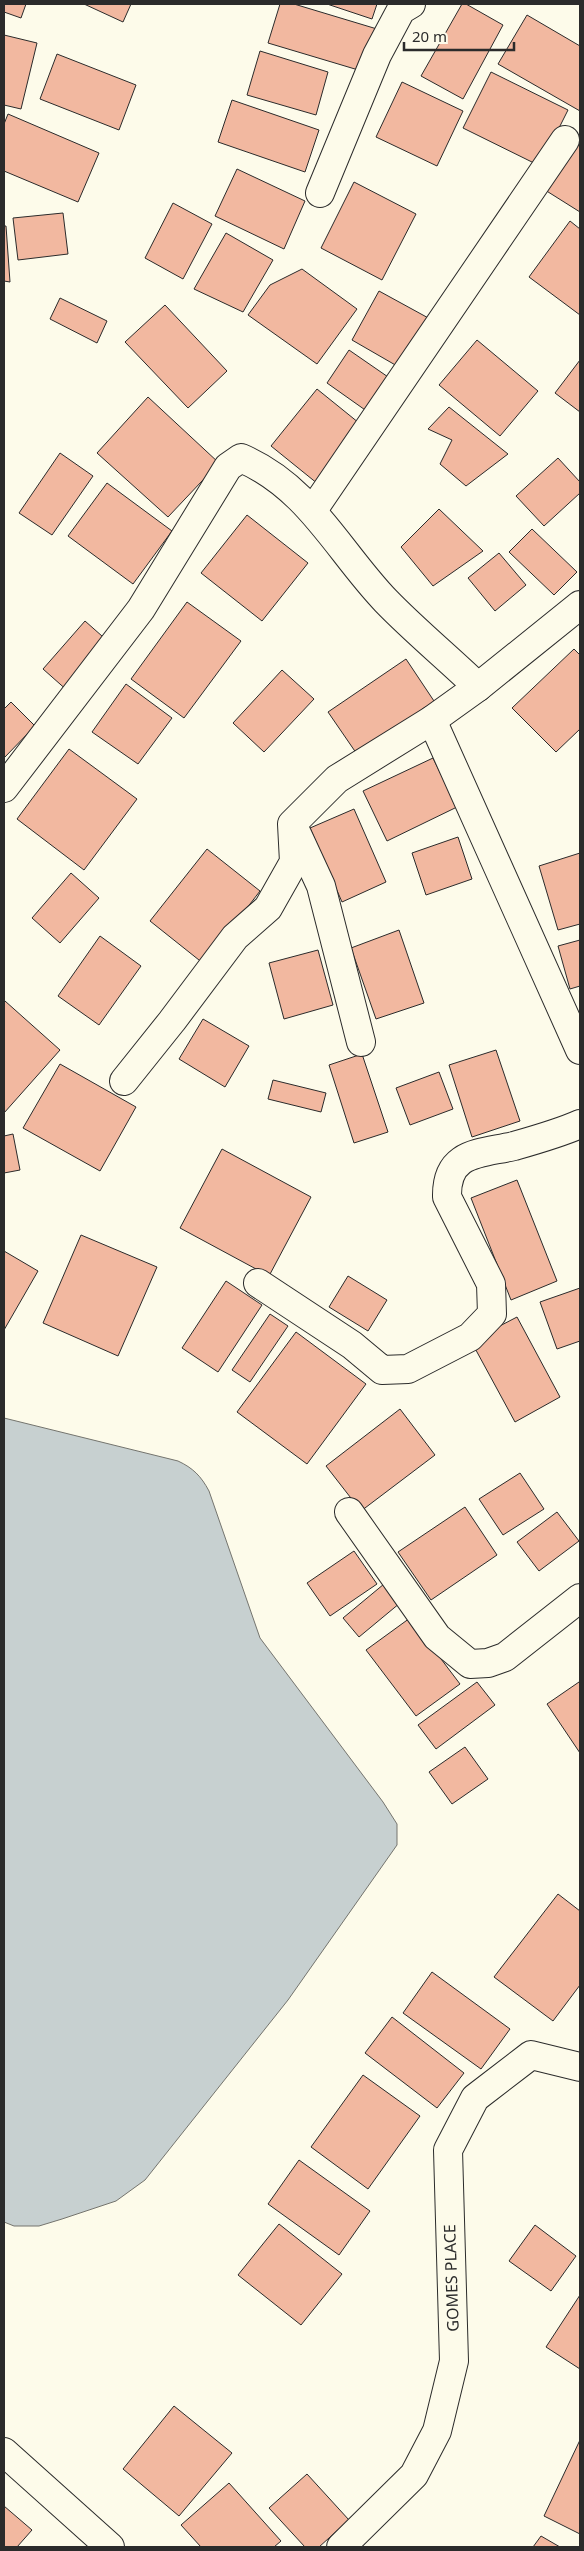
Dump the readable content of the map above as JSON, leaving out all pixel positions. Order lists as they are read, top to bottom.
{
  "streets": {
    "street": ["GOMES PLACE"]
  },
  "scale_bar": "20 m"
}
